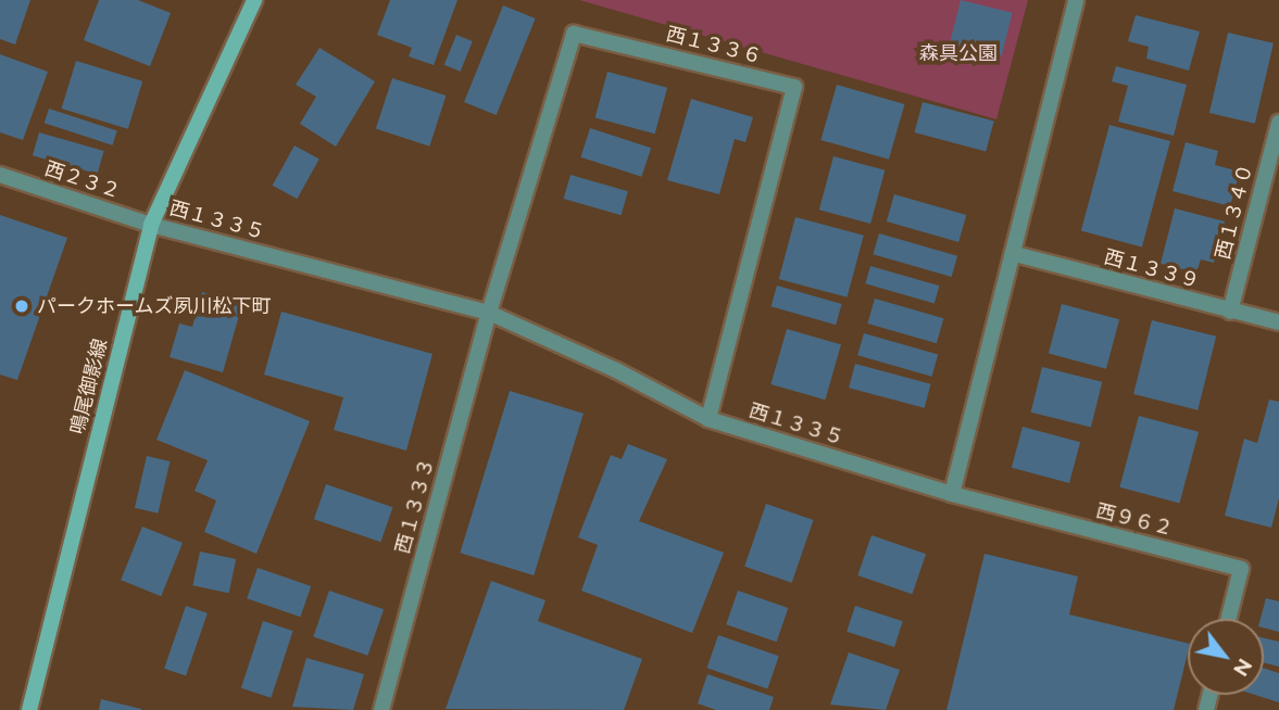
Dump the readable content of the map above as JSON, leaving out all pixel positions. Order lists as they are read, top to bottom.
{
  "streets": {
    "street": [
      "西１３３６",
      "西２３２",
      "西１３４０",
      "西１３３５",
      "西１３３９",
      "鳴尾御影線",
      "西１３３３",
      "西９６２"
    ]
  },
  "crossings": [
    ["西１３３６", "西１３３５"],
    ["西１３３６", "西１３３３"],
    ["西２３２", "西１３３５"],
    ["西２３２", "鳴尾御影線"],
    ["西１３４０", "西１３３９"],
    ["西１３３５", "鳴尾御影線"],
    ["西１３３５", "西１３３３"],
    ["西１３３５", "西９６２"]
  ],
  "parks": ["森具公園"],
  "places": ["パークホームズ夙川松下町"],
  "north": "bottom right"
}
